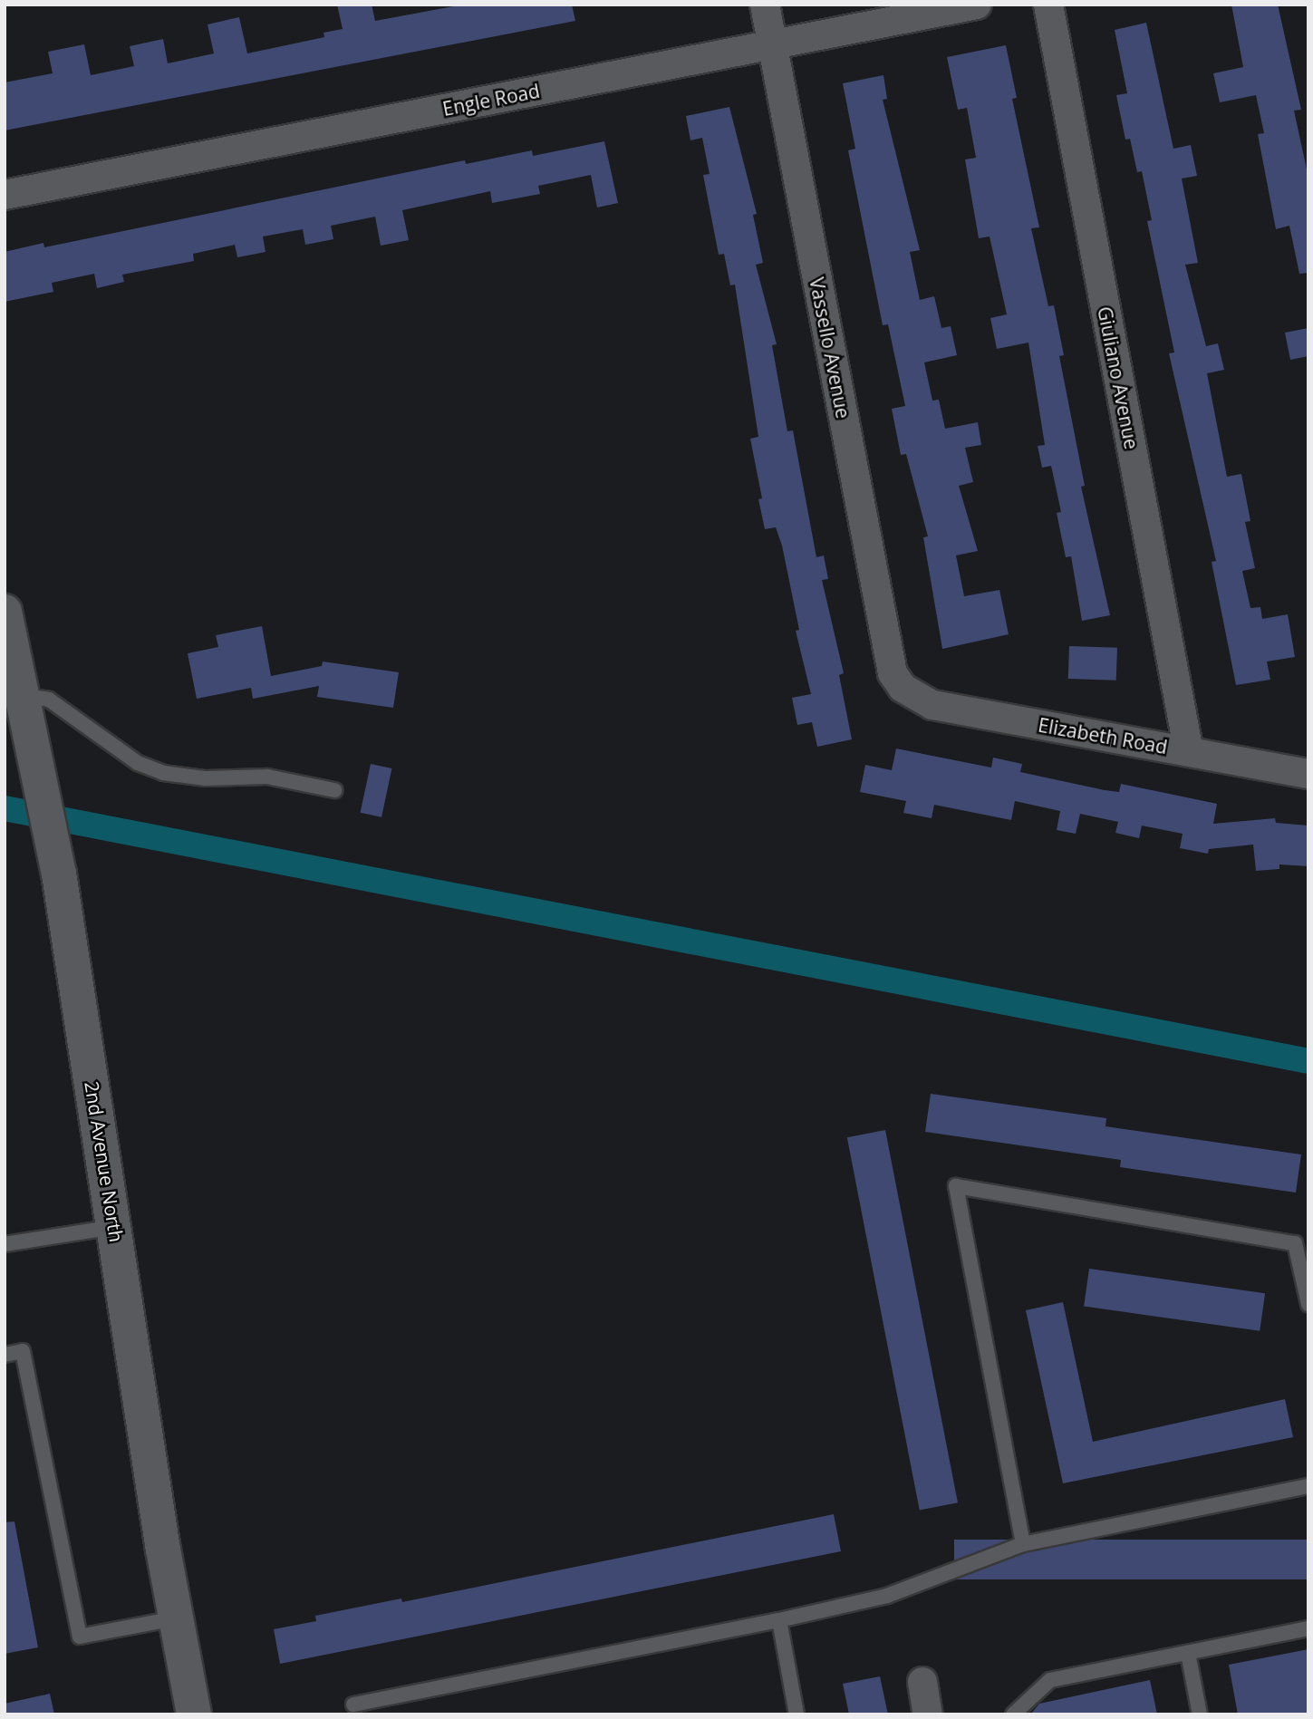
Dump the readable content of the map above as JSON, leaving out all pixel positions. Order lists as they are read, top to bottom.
{
  "streets": {
    "street": [
      "Engle Road",
      "Vassello Avenue",
      "Giuliano Avenue",
      "Elizabeth Road",
      "2nd Avenue North"
    ]
  },
  "crossings": [
    ["Engle Road", "Vassello Avenue"],
    ["Vassello Avenue", "Elizabeth Road"],
    ["Giuliano Avenue", "Elizabeth Road"]
  ]
}
